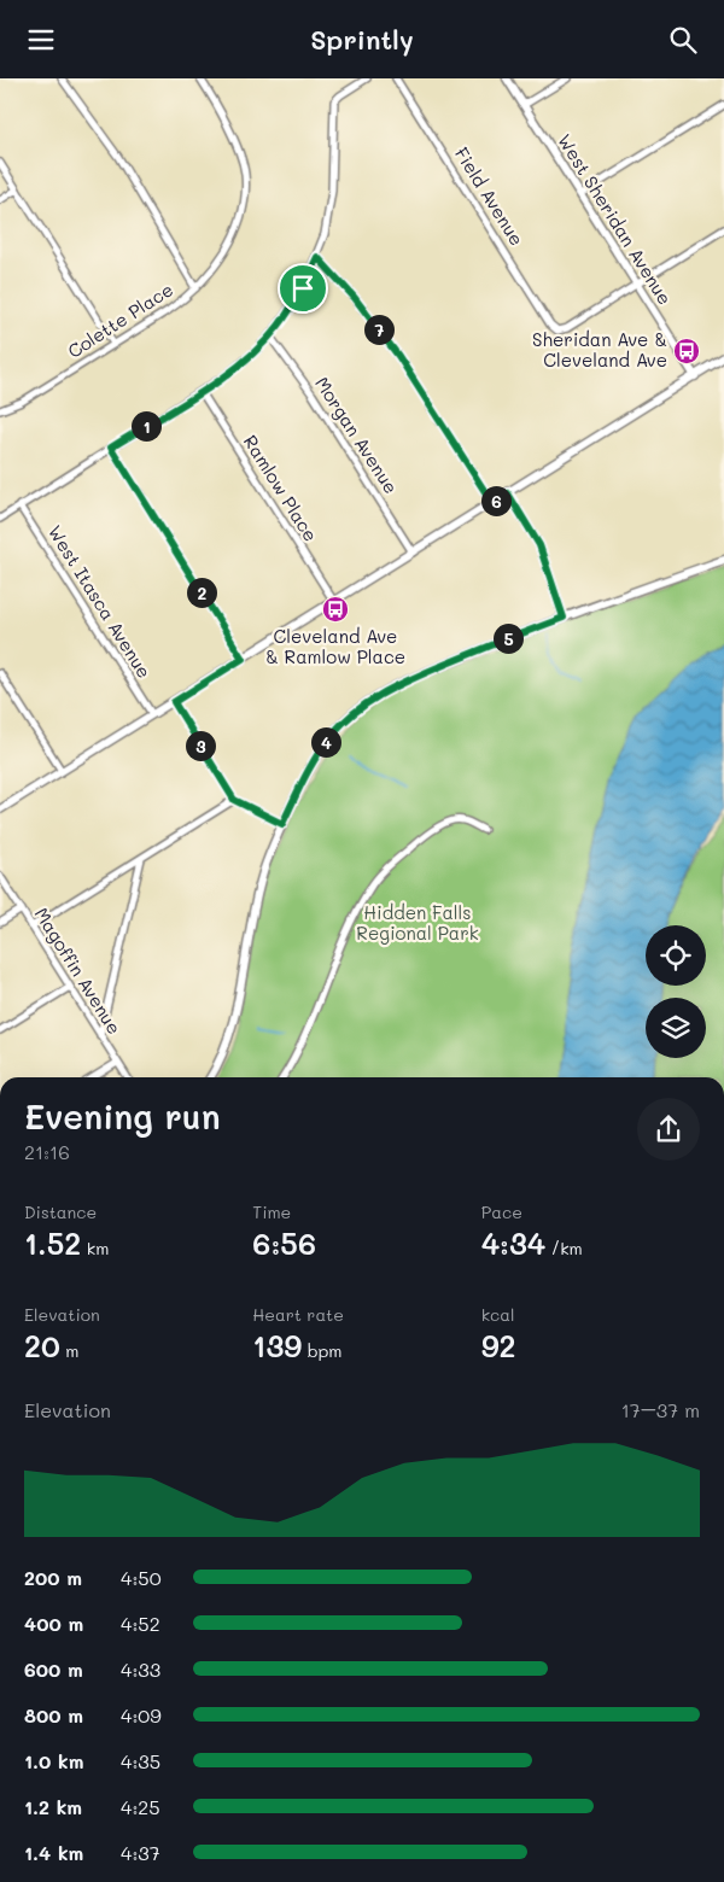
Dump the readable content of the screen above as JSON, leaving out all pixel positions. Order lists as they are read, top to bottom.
{
  "streets": {
    "street": [
      "Field Avenue",
      "West Sheridan Avenue",
      "Colette Place",
      "Morgan Avenue",
      "Ramlow Place",
      "West Itasca Avenue",
      "Magoffin Avenue"
    ]
  },
  "crossings": [
    ["Field Avenue", "West Sheridan Avenue"]
  ],
  "parks": ["Hidden Falls Regional Park"],
  "places": {
    "bus stop": ["Sheridan Ave & Cleveland Ave", "Cleveland Ave & Ramlow Place"]
  },
  "page": {
    "header": "Sprintly",
    "pins": [
      "7",
      "1",
      "6",
      "2",
      "5",
      "4",
      "3"
    ],
    "heading": ["Evening run", "21:16"],
    "stats": [
      ["Distance", "1.52 km"],
      ["Time", "6:56"],
      ["Pace", "4:34 /km"],
      ["Elevation", "20 m"],
      ["Heart rate", "139 bpm"],
      ["kcal", "92"]
    ],
    "chart": ["Elevation", "17–37 m"],
    "list": [
      {
        "name": "200 m",
        "note": "4:50"
      },
      {
        "name": "400 m",
        "note": "4:52"
      },
      {
        "name": "600 m",
        "note": "4:33"
      },
      {
        "name": "800 m",
        "note": "4:09"
      },
      {
        "name": "1.0 km",
        "note": "4:35"
      },
      {
        "name": "1.2 km",
        "note": "4:25"
      },
      {
        "name": "1.4 km",
        "note": "4:37"
      }
    ]
  }
}
